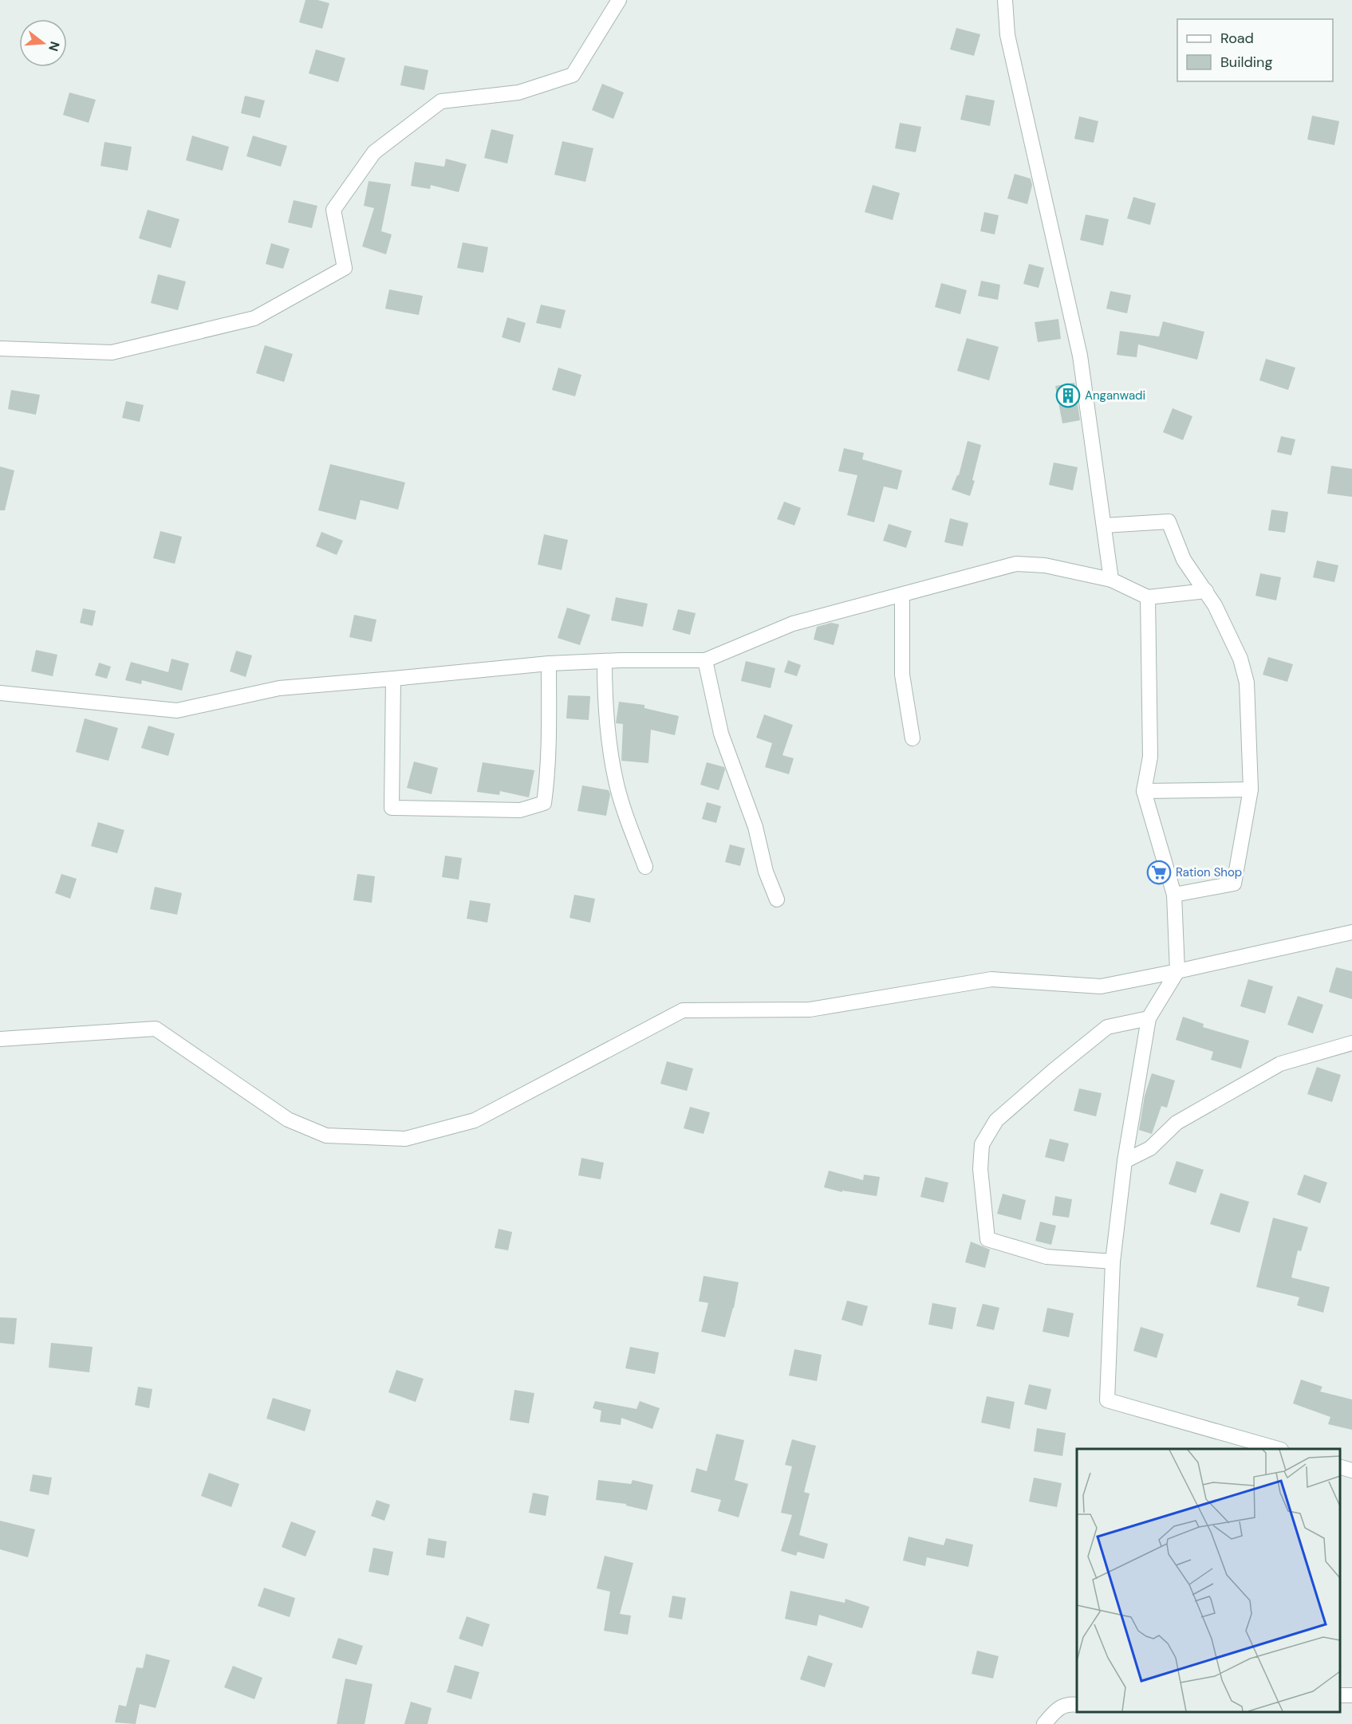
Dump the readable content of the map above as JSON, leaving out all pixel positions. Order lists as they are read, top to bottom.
{
  "places": {
    "building": ["Anganwadi"],
    "supermarket": ["Ration Shop"]
  },
  "legend": ["Road", "Building"],
  "north": "right"
}
